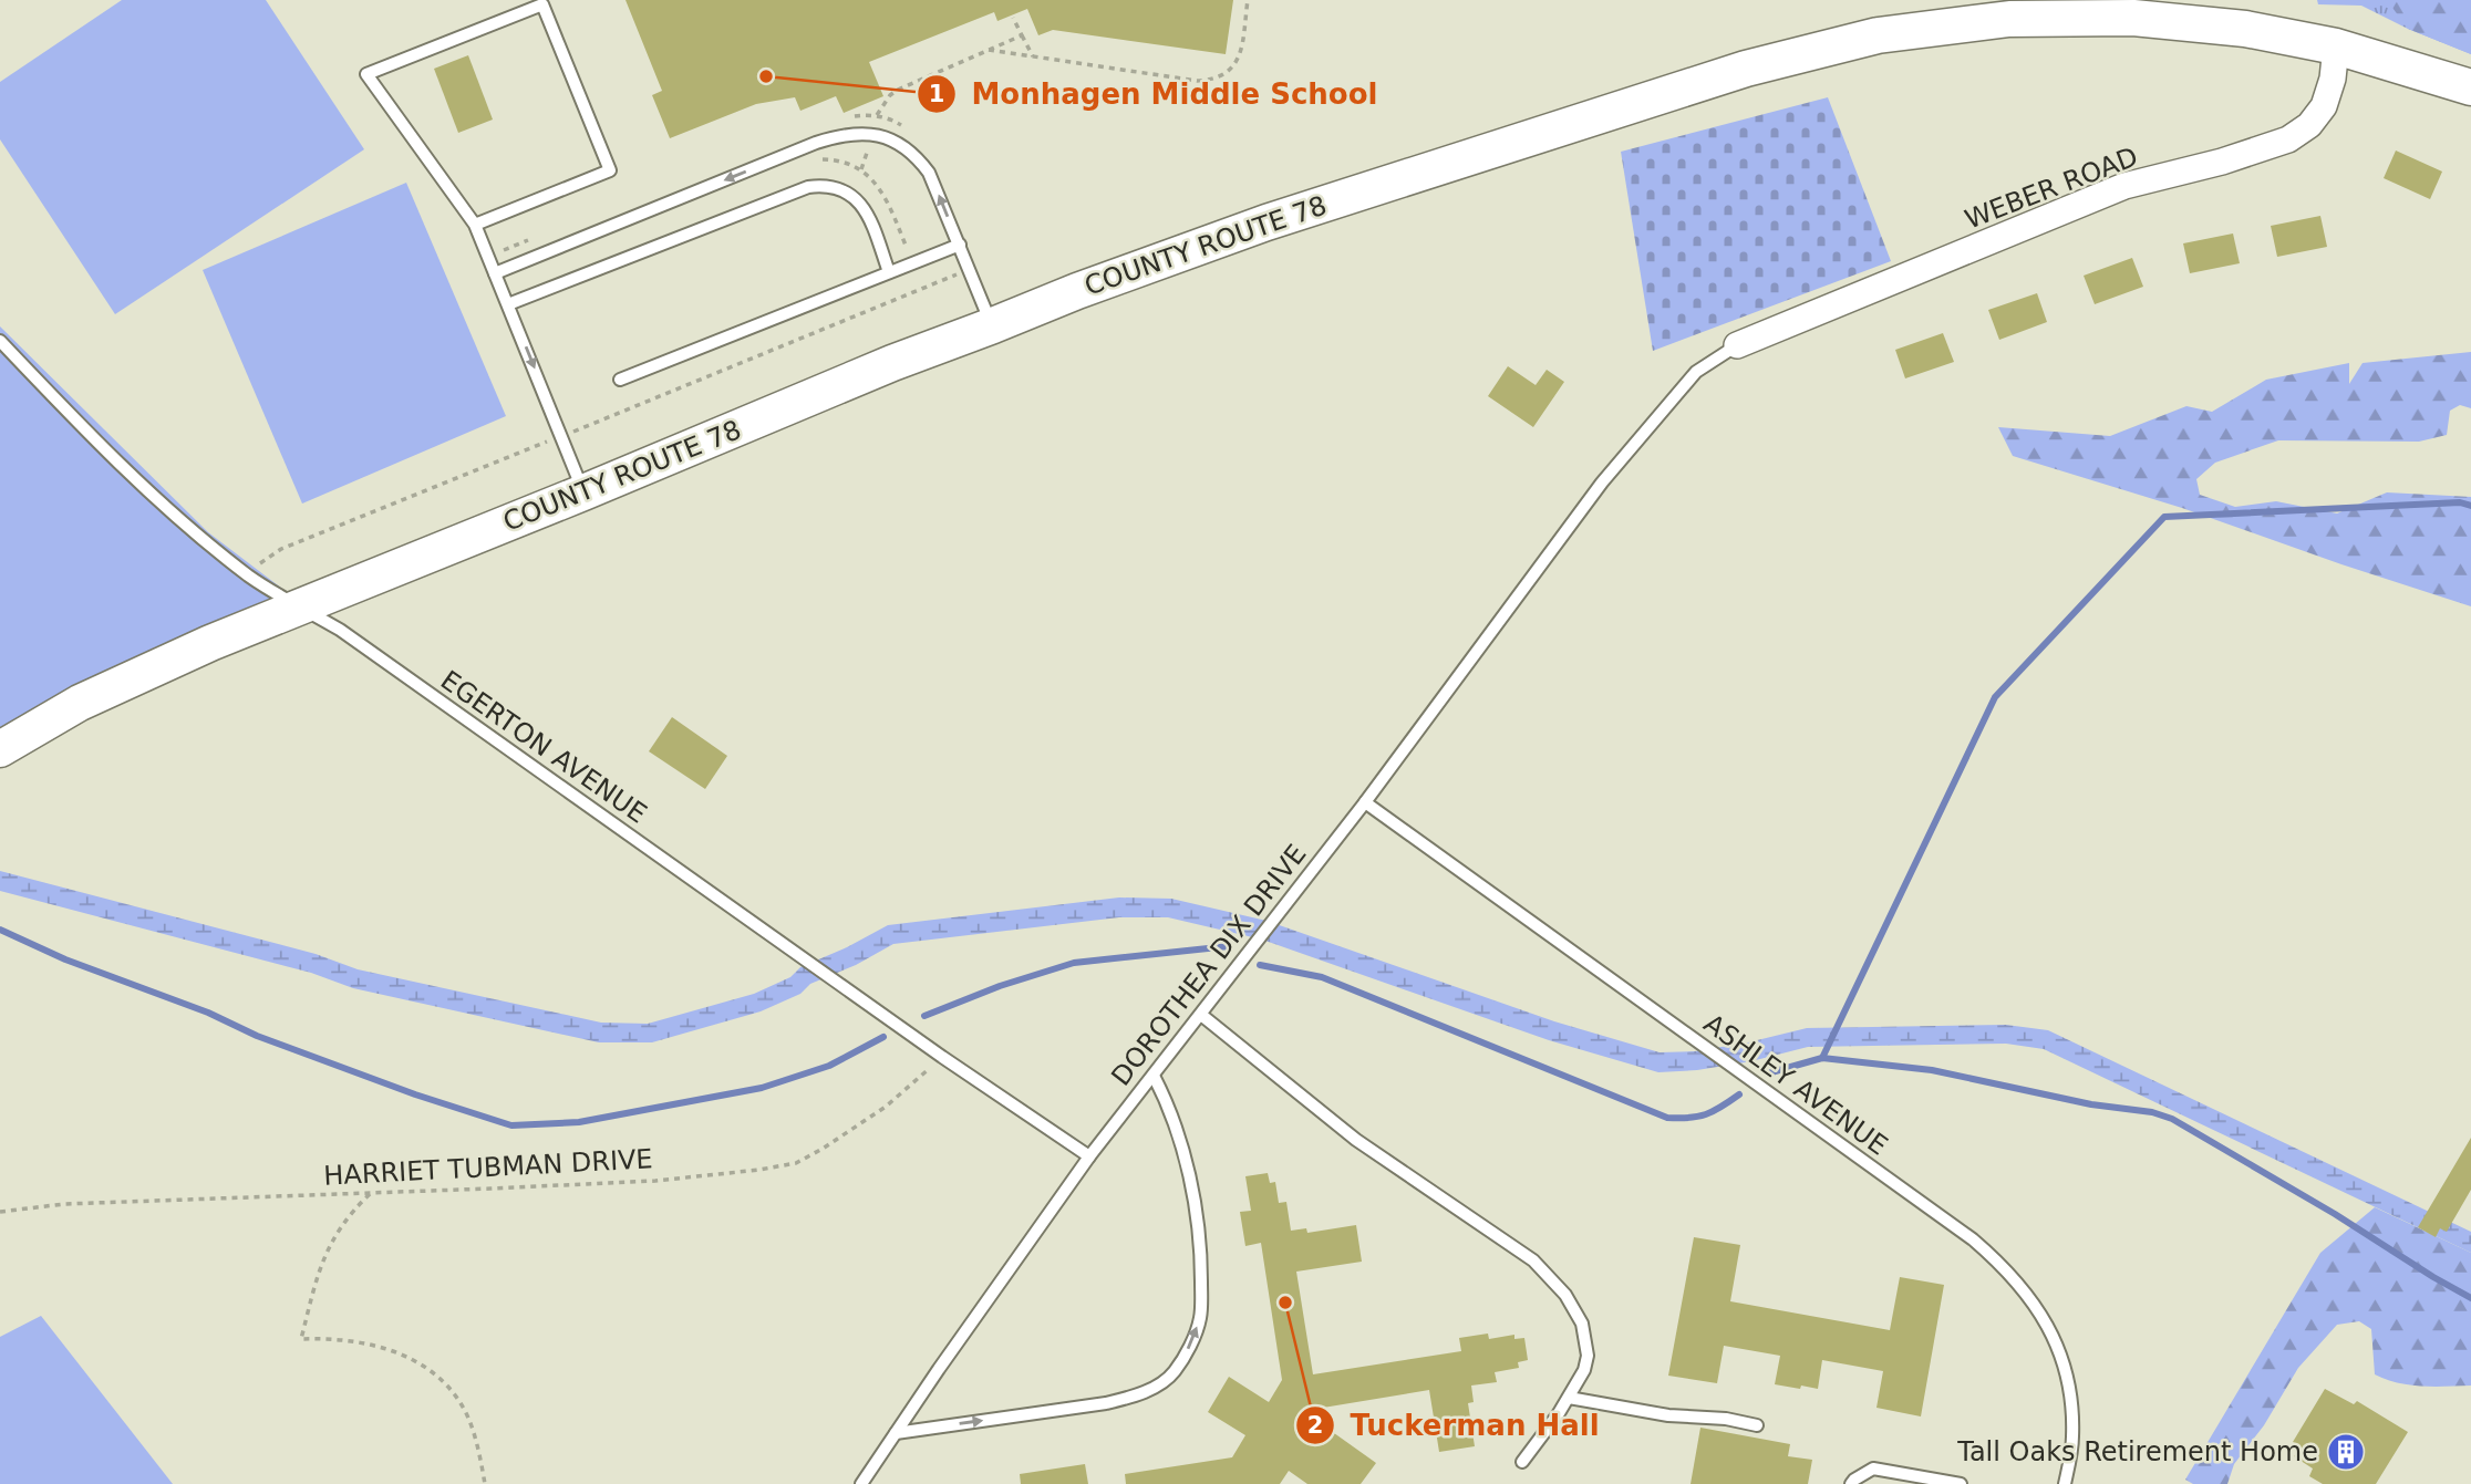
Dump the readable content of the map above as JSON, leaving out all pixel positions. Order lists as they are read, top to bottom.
{
  "streets": {
    "street": ["WEBER ROAD", "COUNTY ROUTE 78"],
    "lane": ["EGERTON AVENUE", "DOROTHEA DIX DRIVE", "ASHLEY AVENUE"],
    "path": ["HARRIET TUBMAN DRIVE"]
  },
  "crossings": [
    ["WEBER ROAD", "COUNTY ROUTE 78"],
    ["WEBER ROAD", "DOROTHEA DIX DRIVE"],
    ["COUNTY ROUTE 78", "EGERTON AVENUE"],
    ["EGERTON AVENUE", "DOROTHEA DIX DRIVE"],
    ["EGERTON AVENUE", "HARRIET TUBMAN DRIVE"],
    ["DOROTHEA DIX DRIVE", "ASHLEY AVENUE"]
  ],
  "places": {
    "other": ["Monhagen Middle School", "Tuckerman Hall"],
    "building": ["Tall Oaks Retirement Home"]
  }
}
